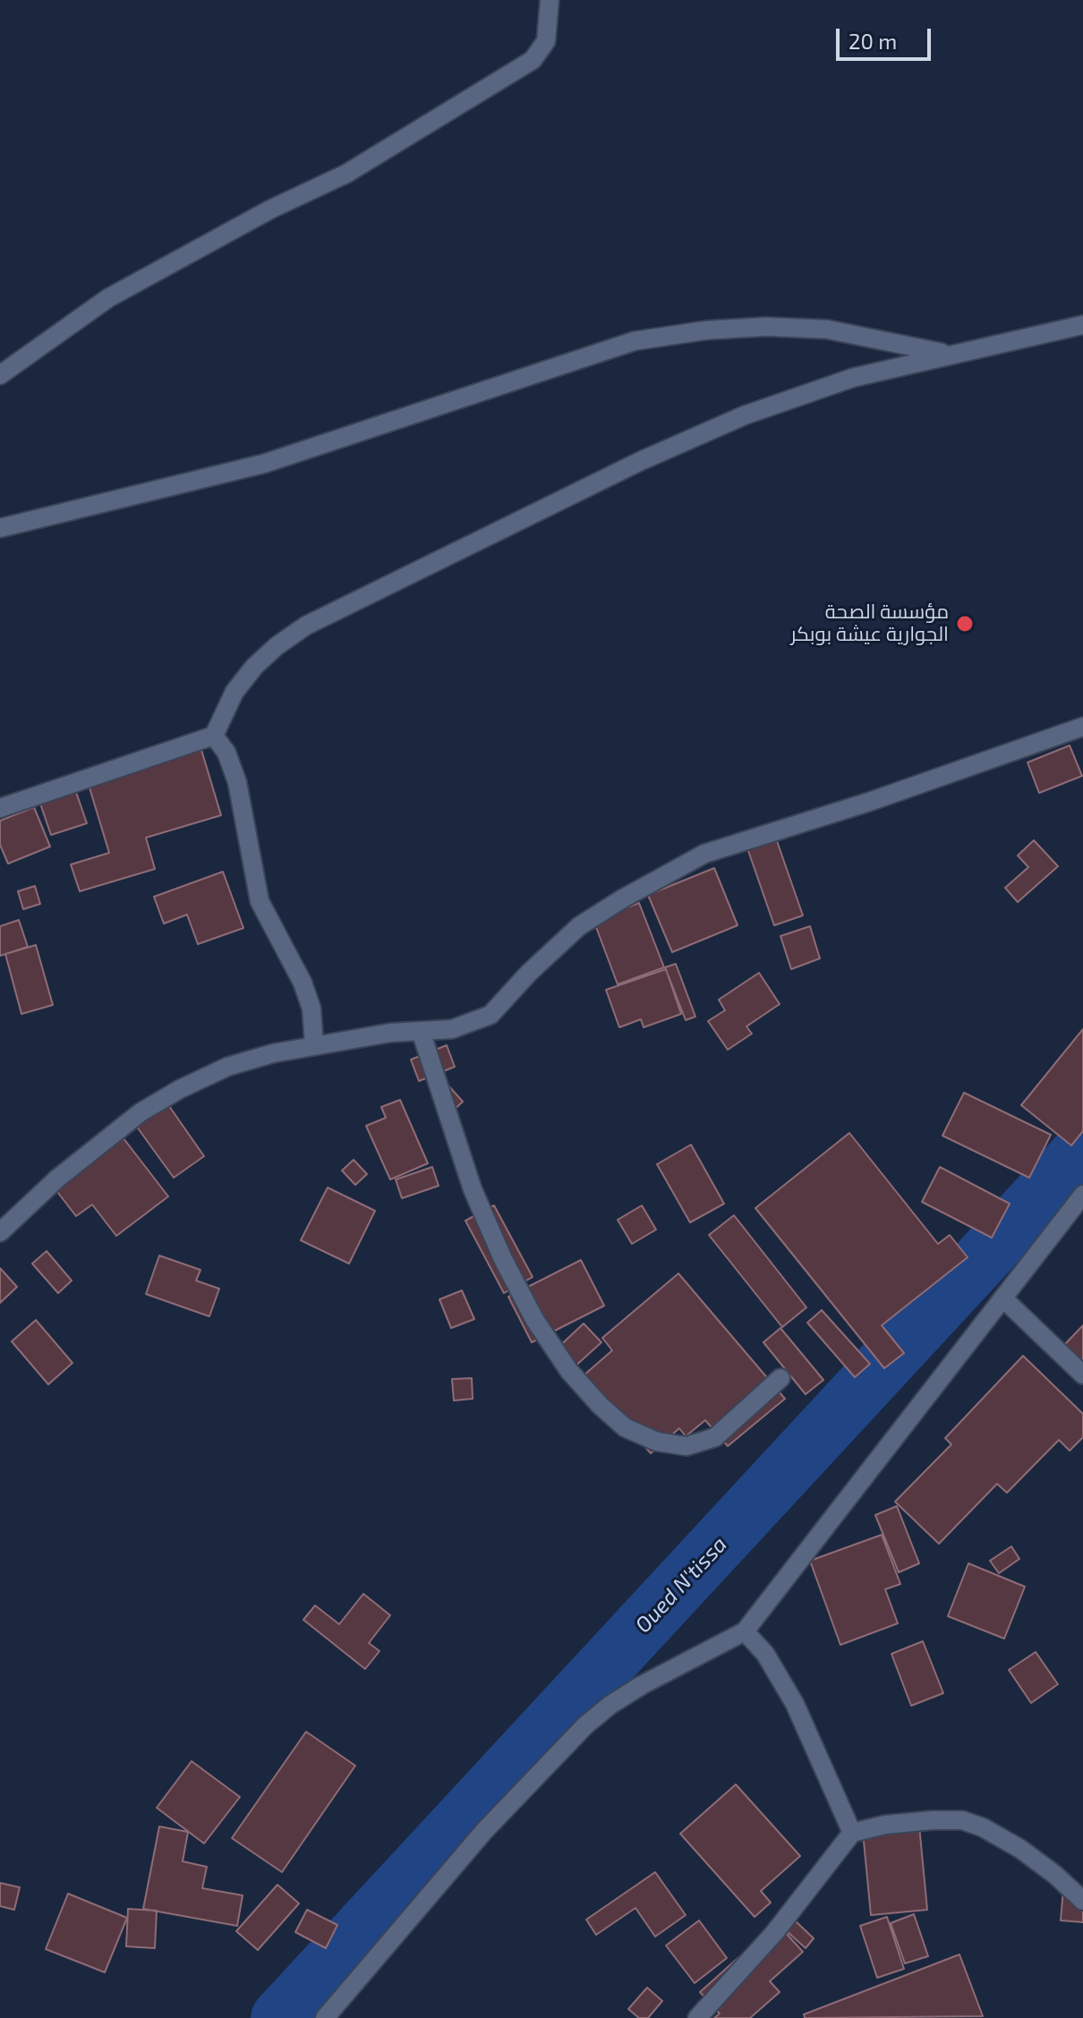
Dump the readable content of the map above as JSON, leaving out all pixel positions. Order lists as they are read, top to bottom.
{
  "water": ["Oued N'tissa"],
  "places": ["مؤسسة الصحة الجوارية عيشة بوبكر"],
  "scale_bar": "20 m"
}
